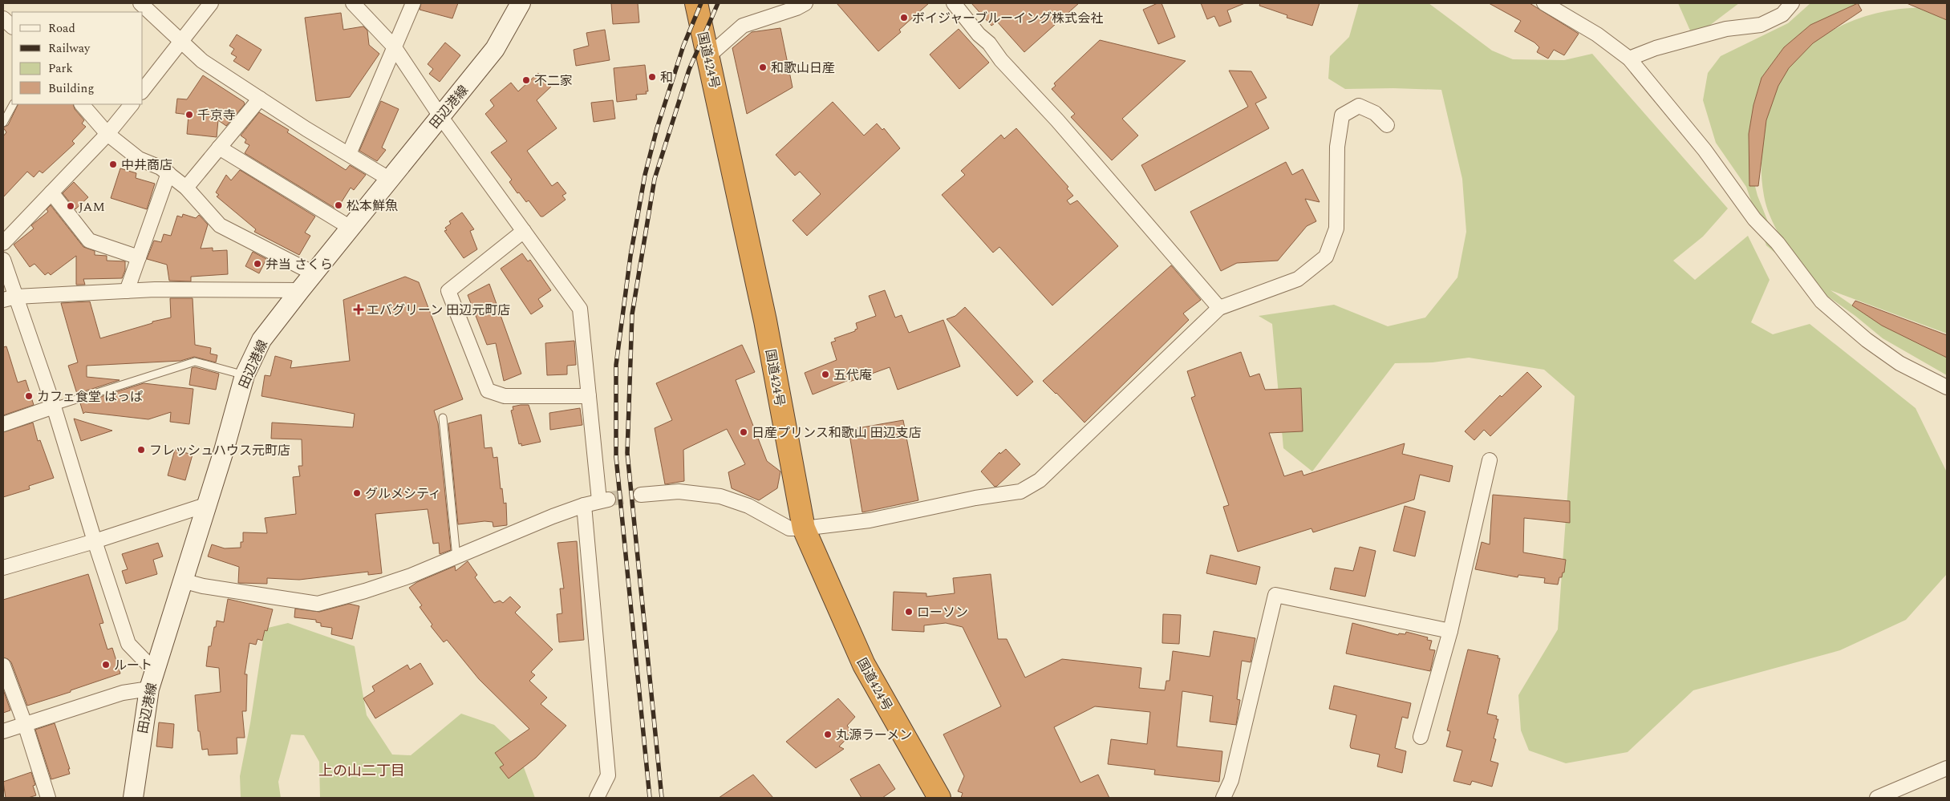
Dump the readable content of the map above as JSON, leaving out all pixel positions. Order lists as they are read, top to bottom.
{
  "streets": {
    "highway": ["国道424号"],
    "main road": ["田辺港線"]
  },
  "districts": ["上の山二丁目"],
  "places": {
    "other": [
      "ボイジャーブルーイング株式会社",
      "和歌山日産",
      "和",
      "不二家",
      "千京寺",
      "中井商店",
      "松本鮮魚",
      "JAM",
      "弁当 さくら",
      "五代庵",
      "カフェ食堂 はっぱ",
      "日産プリンス和歌山 田辺支店",
      "フレッシュハウス元町店",
      "グルメシティ",
      "ローソン",
      "ルート",
      "丸源ラーメン"
    ],
    "health": ["エバグリーン 田辺元町店"]
  },
  "legend": [
    "Road",
    "Railway",
    "Park",
    "Building"
  ]
}
